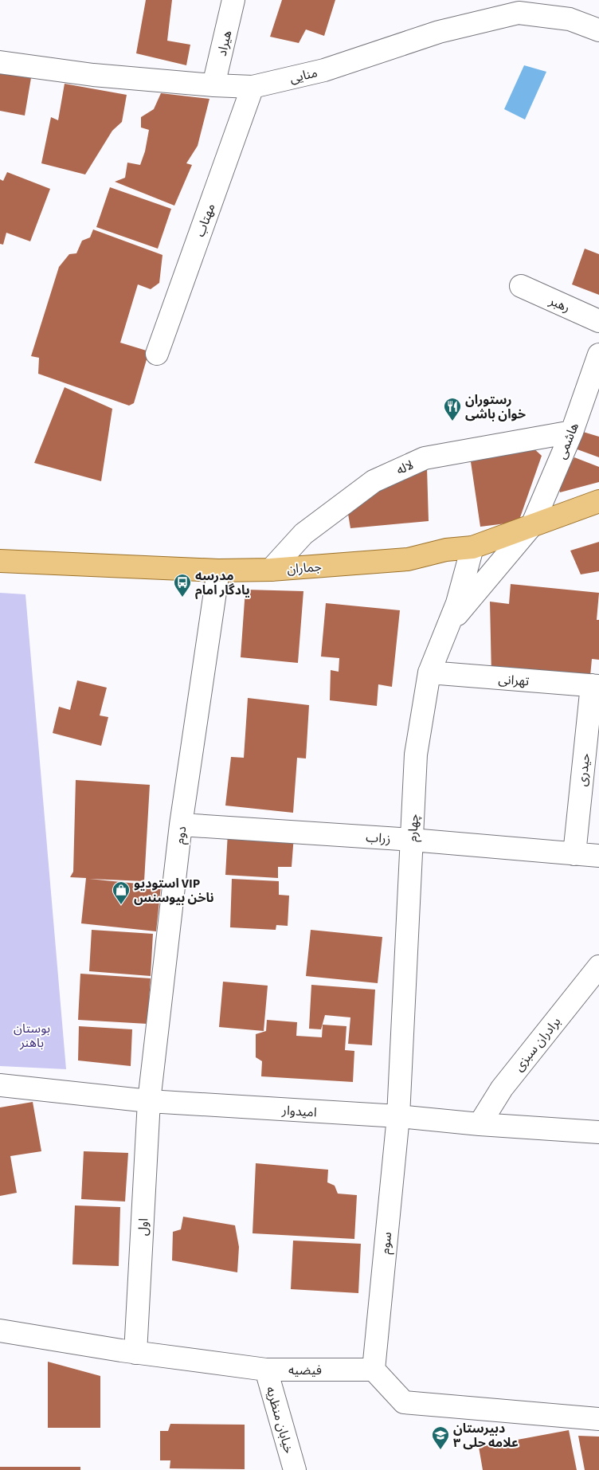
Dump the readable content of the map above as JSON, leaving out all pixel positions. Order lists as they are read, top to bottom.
{
  "streets": {
    "main road": ["جماران"],
    "street": [
      "هیراد",
      "منایی",
      "مهتاب",
      "رهبر",
      "هاشمی",
      "لاله",
      "تهرانی",
      "حیدری",
      "چهارم",
      "دوم",
      "زراب",
      "برادران سبزی",
      "امیدوار",
      "اول",
      "سوم",
      "فیضیه",
      "خیابان منظریه"
    ]
  },
  "crossings": [
    ["هیراد", "منایی"],
    ["منایی", "مهتاب"],
    ["هاشمی", "لاله"],
    ["هاشمی", "جماران"],
    ["هاشمی", "چهارم"],
    ["لاله", "جماران"],
    ["جماران", "چهارم"],
    ["جماران", "دوم"],
    ["تهرانی", "حیدری"],
    ["تهرانی", "چهارم"],
    ["حیدری", "زراب"],
    ["چهارم", "زراب"],
    ["چهارم", "امیدوار"],
    ["چهارم", "سوم"],
    ["دوم", "زراب"],
    ["دوم", "امیدوار"],
    ["دوم", "اول"],
    ["برادران سبزی", "امیدوار"],
    ["امیدوار", "اول"],
    ["امیدوار", "سوم"],
    ["اول", "فیضیه"],
    ["سوم", "فیضیه"],
    ["فیضیه", "خیابان منظریه"]
  ],
  "parks": ["بوستان باهنر"],
  "places": {
    "restaurant": ["رستوران خوان باشی"],
    "bus stop": ["مدرسه یادگار امام"],
    "shop": ["استودیو VIP ناخن بیوسنس"],
    "school or university": ["دبیرستان علامه حلی ۳"]
  }
}
